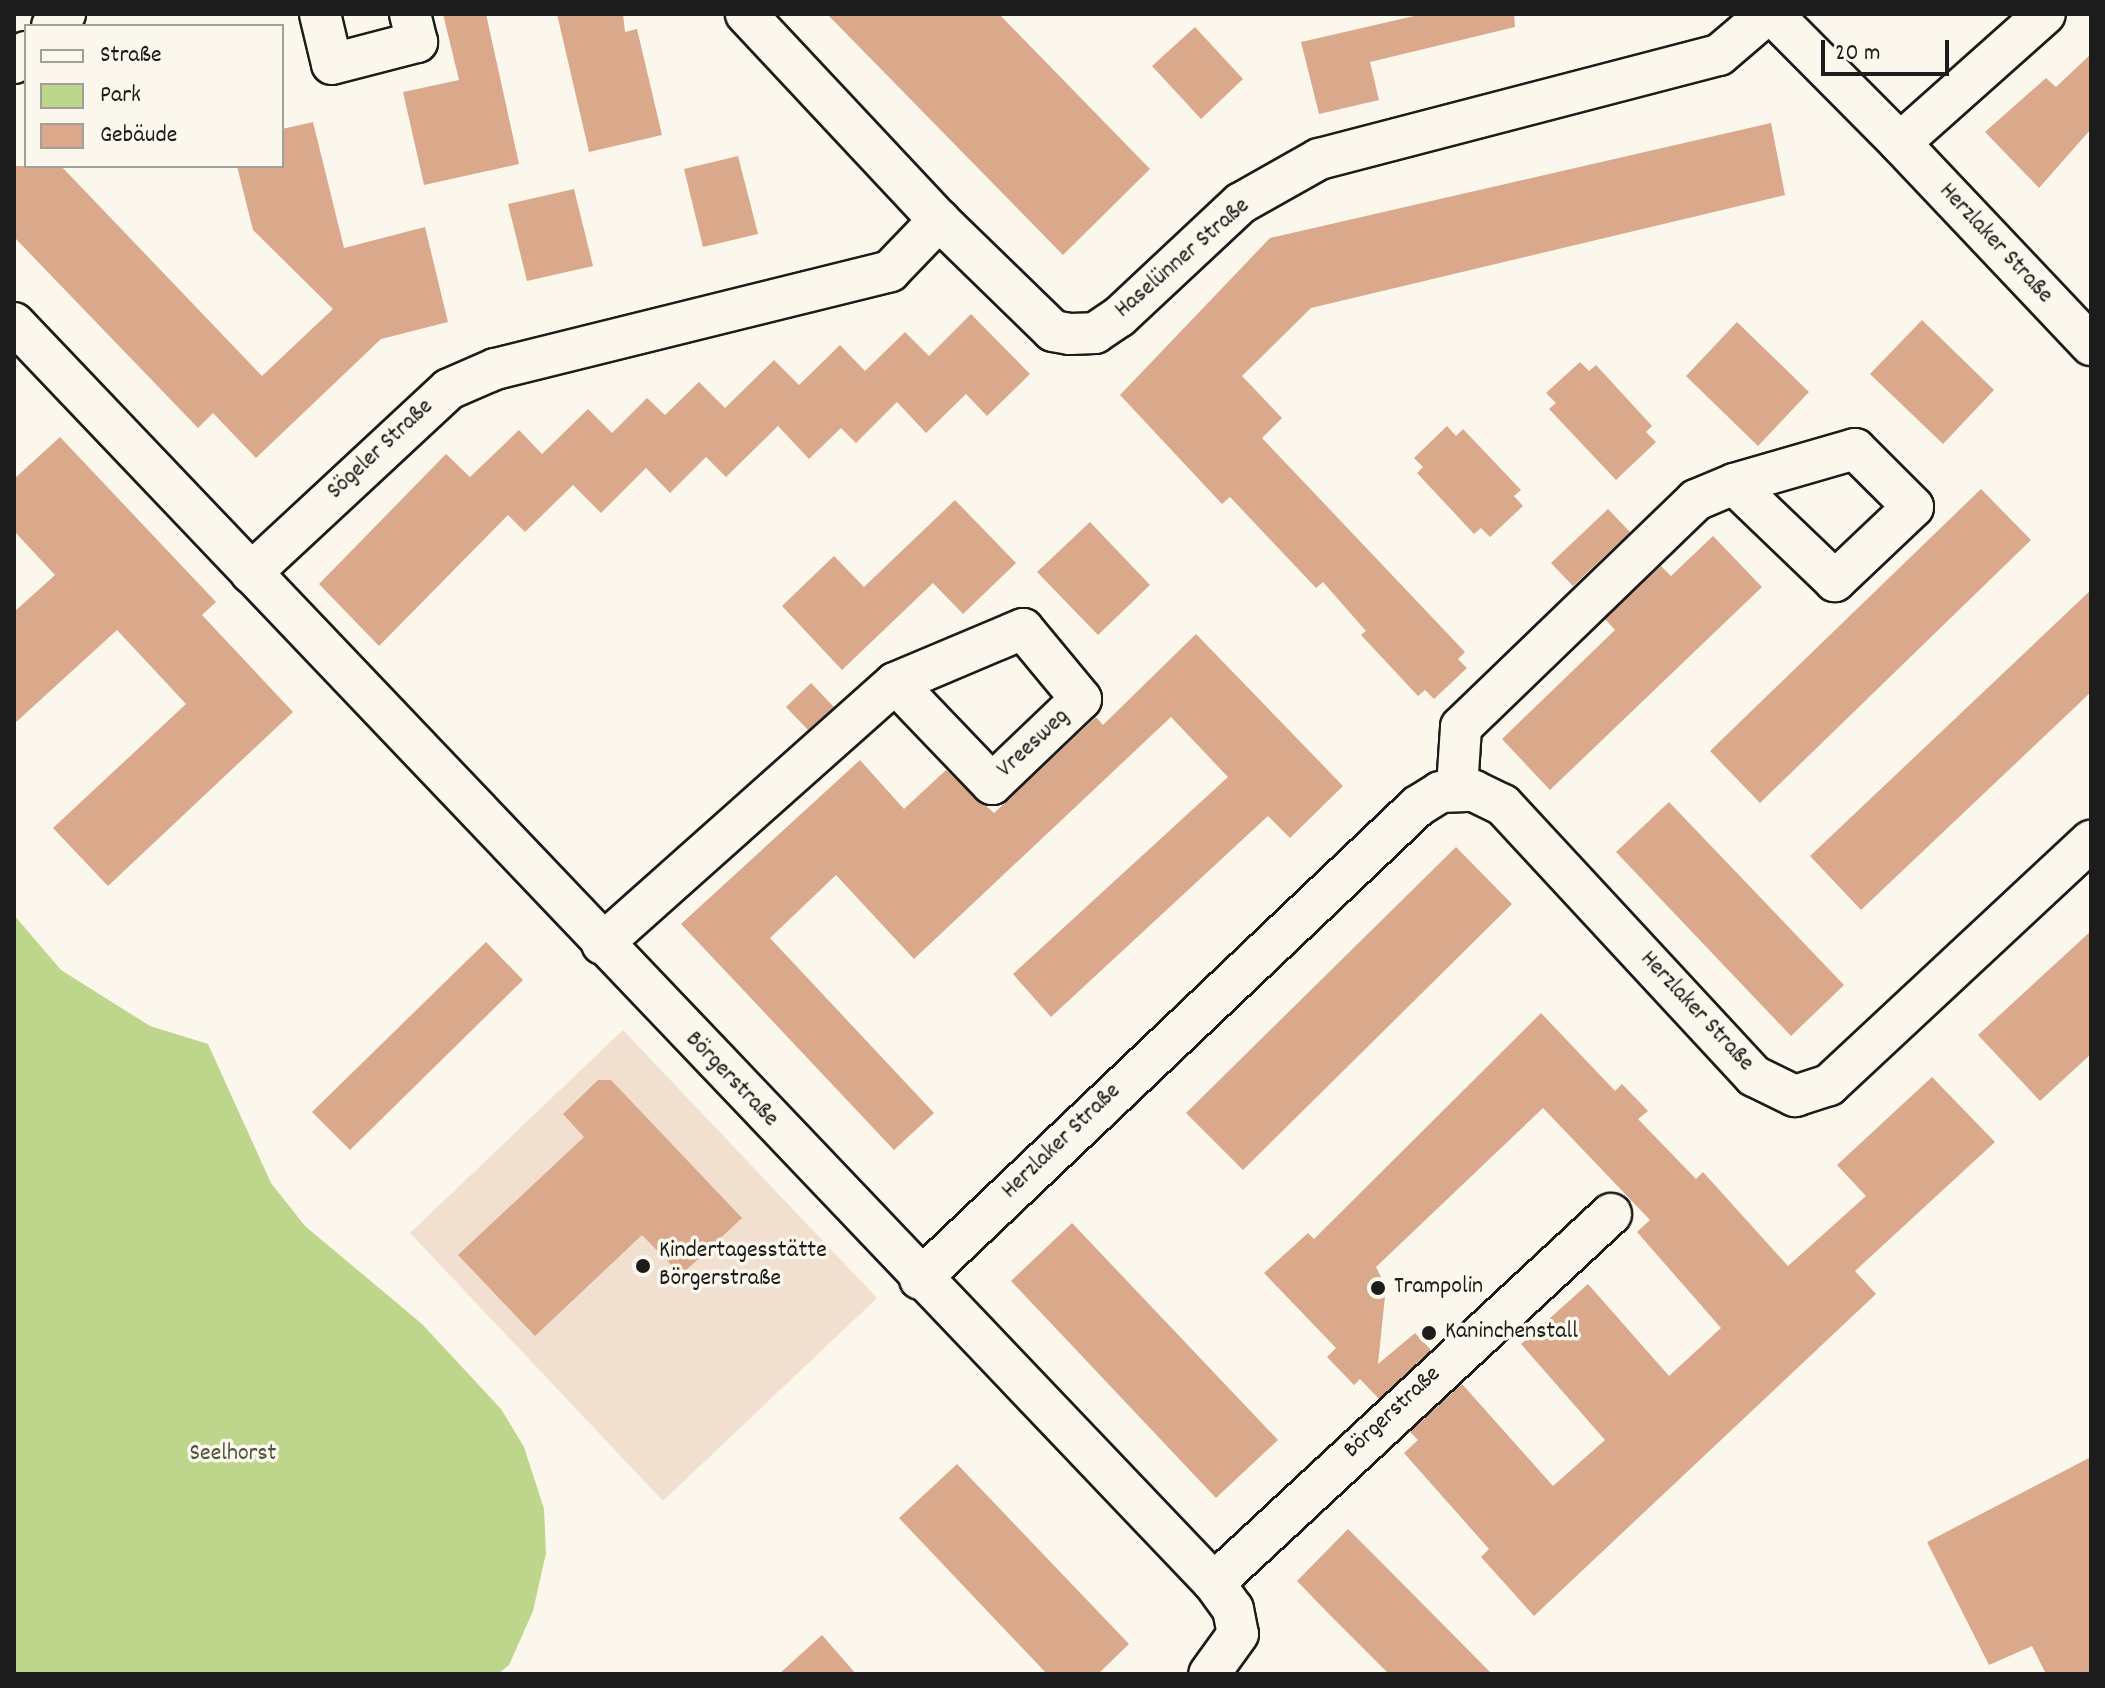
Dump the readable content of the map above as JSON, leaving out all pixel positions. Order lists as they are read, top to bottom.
{
  "streets": {
    "street": [
      "Herzlaker Straße",
      "Haselünner Straße",
      "Sögeler Straße",
      "Börgerstraße"
    ]
  },
  "crossings": [
    ["Herzlaker Straße", "Haselünner Straße"],
    ["Herzlaker Straße", "Börgerstraße"],
    ["Haselünner Straße", "Sögeler Straße"],
    ["Sögeler Straße", "Börgerstraße"]
  ],
  "parks": ["Seelhorst"],
  "places": ["Kindertagesstätte Börgerstraße", "Trampolin", "Kaninchenstall"],
  "legend": ["Straße", "Park", "Gebäude"],
  "scale_bar": "20 m"
}
